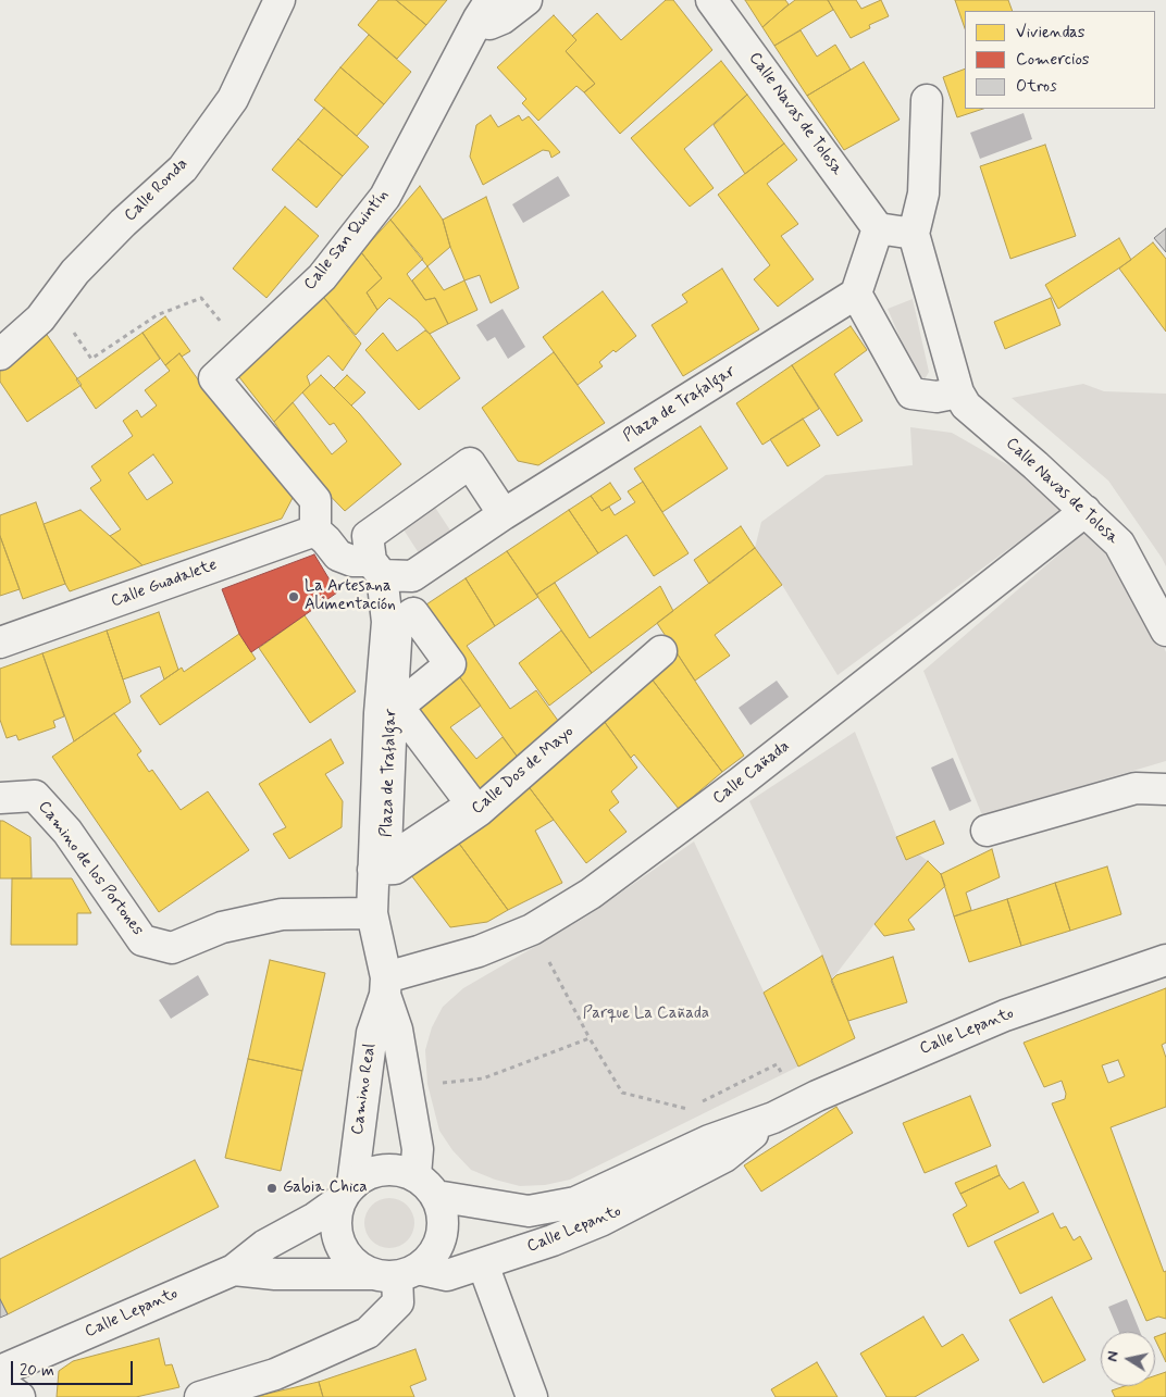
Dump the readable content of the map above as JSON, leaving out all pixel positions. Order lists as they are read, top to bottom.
{
  "streets": {
    "street": [
      "Calle Navas de Tolosa",
      "Calle Ronda",
      "Calle San Quintín",
      "Plaza de Trafalgar",
      "Calle Guadalete",
      "Calle Dos de Mayo",
      "Calle Cañada",
      "Camino de los Portones",
      "Calle Lepanto",
      "Camino Real"
    ]
  },
  "crossings": [
    ["Calle Navas de Tolosa", "Calle Cañada"],
    ["Calle San Quintín", "Calle Guadalete"],
    ["Plaza de Trafalgar", "Camino Real"],
    ["Calle Guadalete", "Camino Real"],
    ["Calle Dos de Mayo", "Camino Real"],
    ["Calle Cañada", "Camino Real"],
    ["Camino de los Portones", "Camino Real"],
    ["Calle Lepanto", "Camino Real"]
  ],
  "parks": ["Parque La Cañada"],
  "places": ["La Artesana Alimentación", "Gabia Chica"],
  "legend": ["Viviendas", "Comercios", "Otros"],
  "scale_bar": "20 m",
  "north": "left"
}
